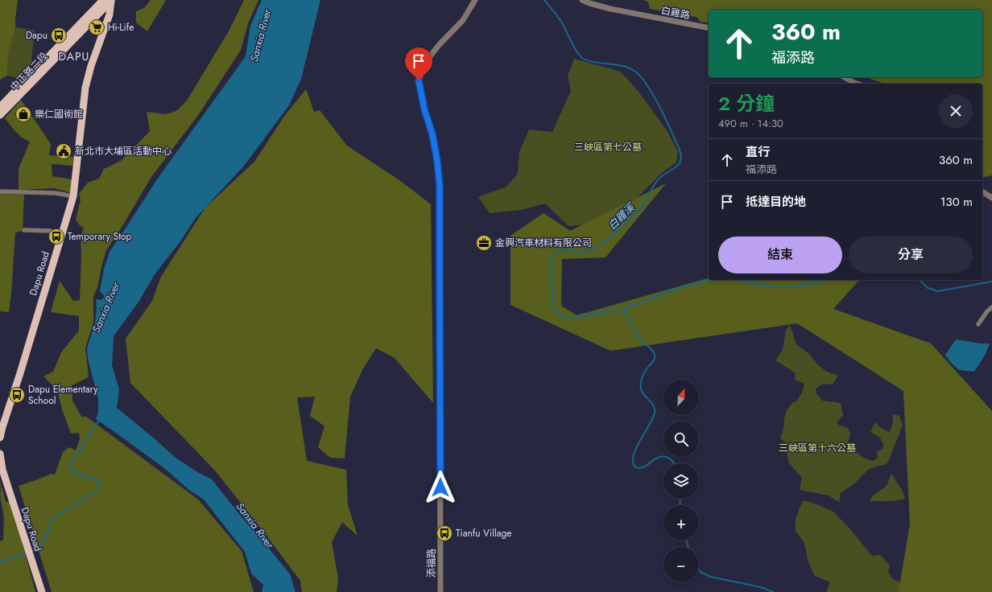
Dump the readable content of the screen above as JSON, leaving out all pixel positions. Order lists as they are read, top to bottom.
{
  "streets": {
    "main road": ["中正路二段", "Dapu Road"],
    "street": ["白雞路", "添福路"]
  },
  "crossings": [
    ["中正路二段", "Dapu Road"]
  ],
  "districts": ["DAPU"],
  "water": ["Sanxia River", "白雞溪"],
  "parks": ["三峽區第七公墓", "三峽區第十六公墓"],
  "places": {
    "supermarket": ["Hi-Life"],
    "bus stop": [
      "Dapu",
      "Temporary Stop",
      "Dapu Elementary School",
      "Tianfu Village"
    ],
    "shop": ["樂仁國術館"],
    "public building": ["新北市大埔區活動中心"],
    "office": ["金興汽車材料有限公司"]
  },
  "north": "top",
  "page": {
    "turn": ["360 m", "福添路"],
    "heading": ["2 分鐘", "490 m · 14:30"],
    "list": [
      {
        "name": "直行",
        "note": "福添路",
        "value": "360 m"
      },
      {
        "name": "抵達目的地",
        "value": "130 m"
      }
    ],
    "buttons": ["結束", "分享"],
    "map_buttons": ["+", "−"]
  }
}
